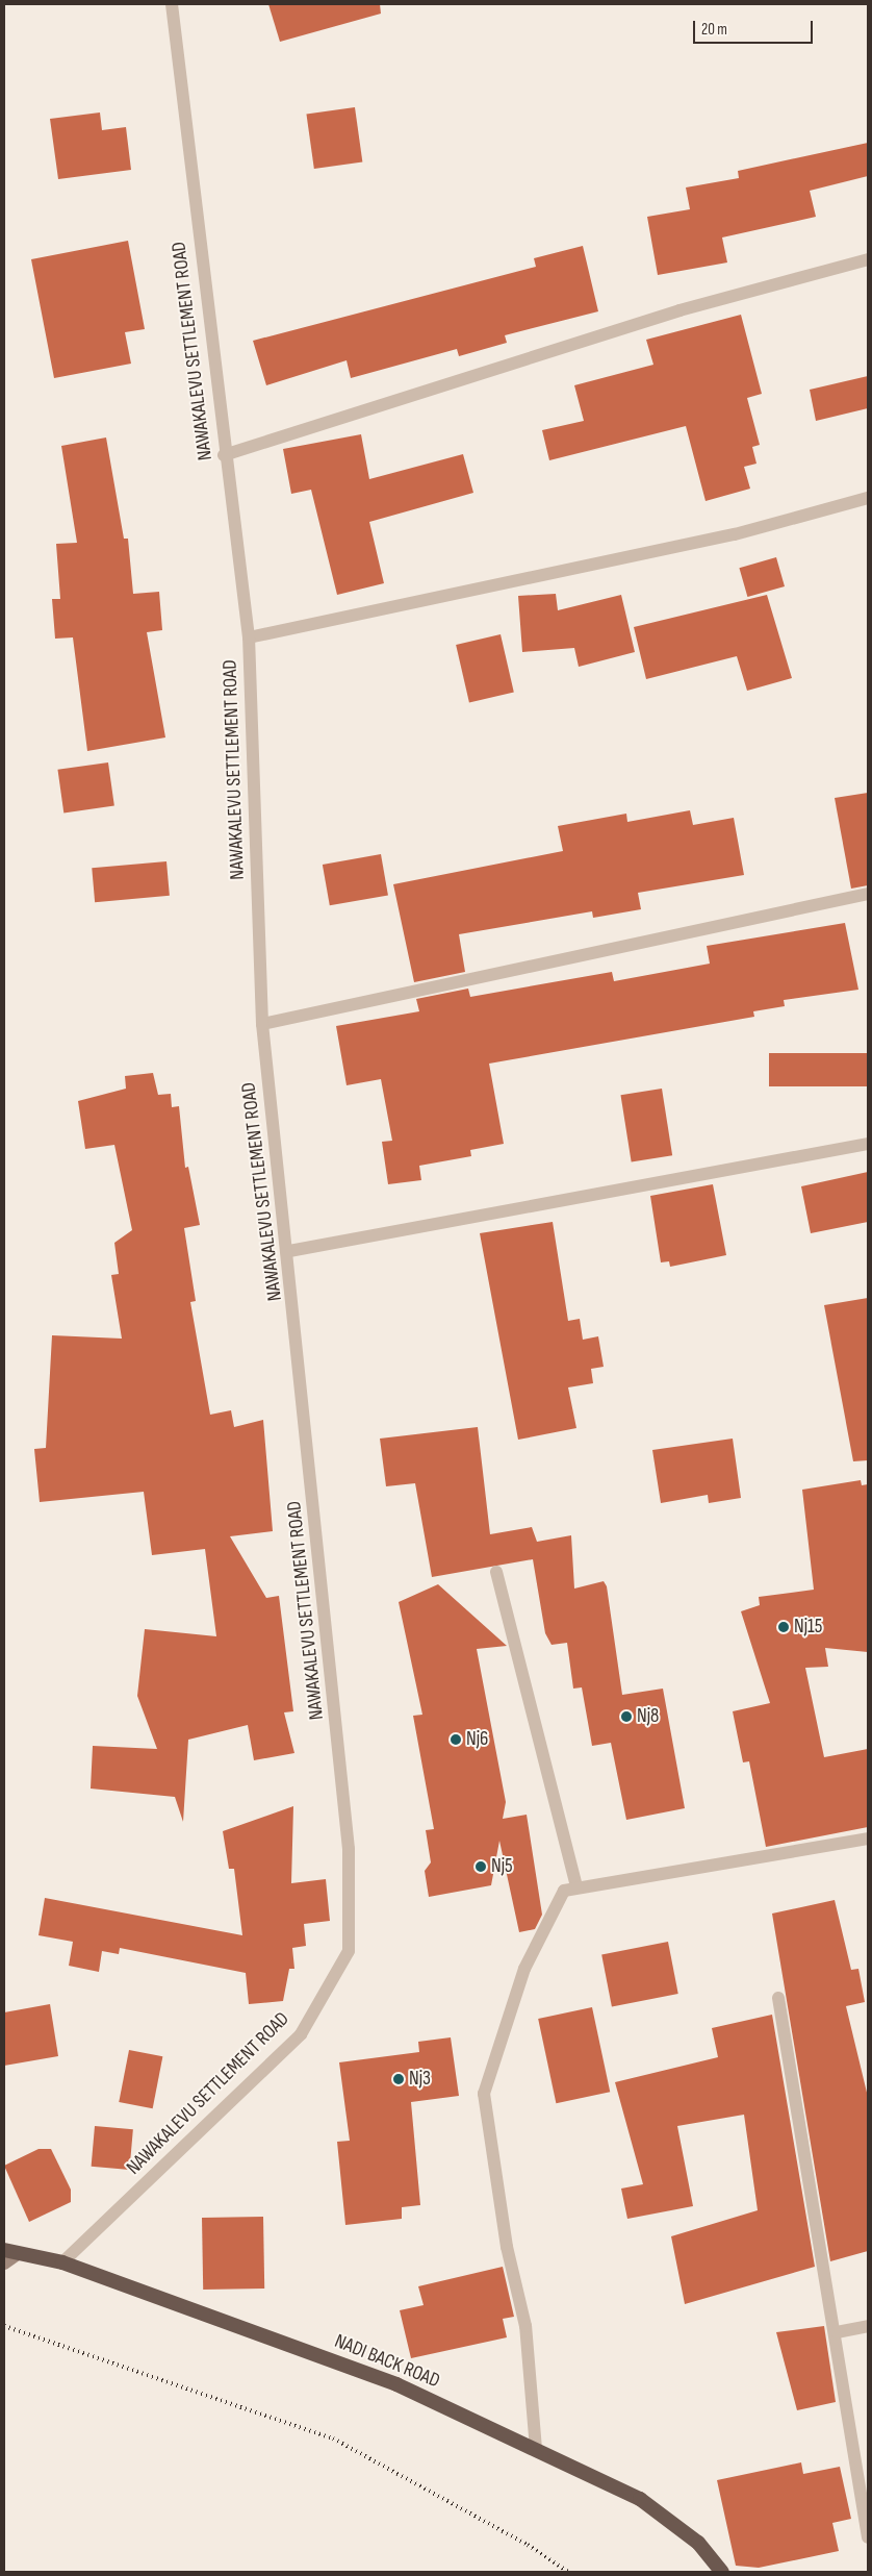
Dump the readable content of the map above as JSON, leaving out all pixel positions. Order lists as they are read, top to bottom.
{
  "streets": {
    "highway": ["NADI BACK ROAD"],
    "street": ["NAWAKALEVU SETTLEMENT ROAD"]
  },
  "crossings": [
    ["NAWAKALEVU SETTLEMENT ROAD", "NADI BACK ROAD"]
  ],
  "places": [
    "Nj15",
    "Nj8",
    "Nj6",
    "Nj5",
    "Nj3"
  ],
  "scale_bar": "20 m"
}
